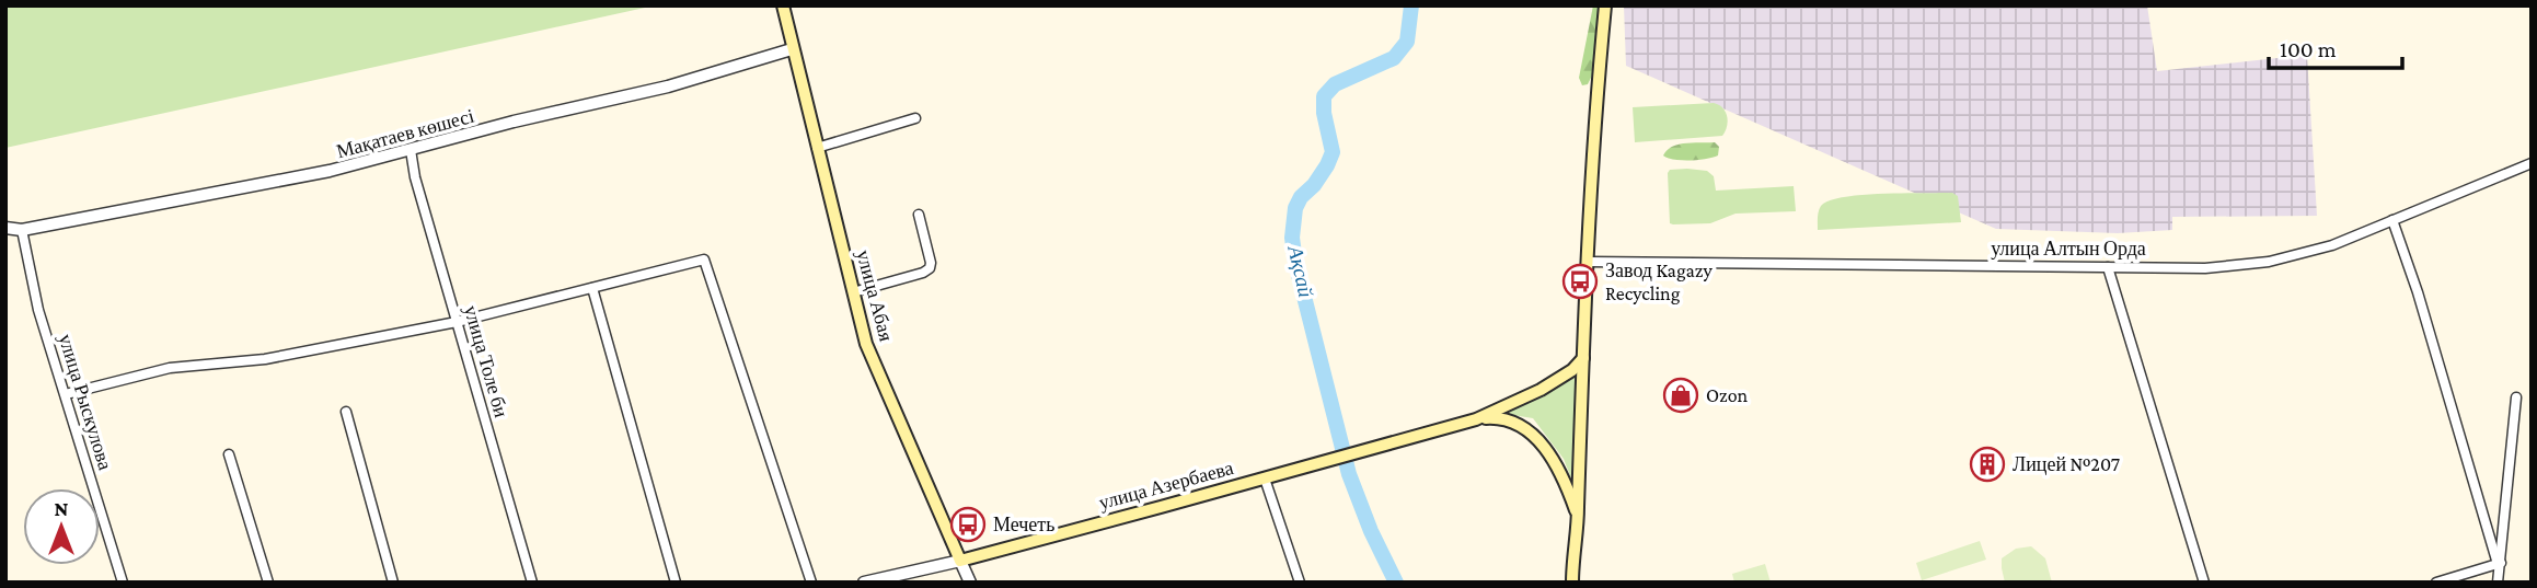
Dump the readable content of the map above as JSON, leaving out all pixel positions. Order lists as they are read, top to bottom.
{
  "streets": {
    "main road": ["улица Абая", "улица Азербаева"],
    "street": [
      "Мақатаев көшесі",
      "улица Алтын Орда",
      "улица Толе би",
      "улица Рыскулова"
    ]
  },
  "crossings": [
    ["Мақатаев көшесі", "улица Абая"],
    ["Мақатаев көшесі", "улица Толе би"],
    ["Мақатаев көшесі", "улица Рыскулова"],
    ["улица Абая", "улица Азербаева"]
  ],
  "water": ["Ақсай"],
  "places": {
    "bus stop": ["Завод Kagazy Recycling", "Мечеть"],
    "shop": ["Ozon"],
    "building": ["Лицей №207"]
  },
  "scale_bar": "100 m",
  "north": "top"
}
